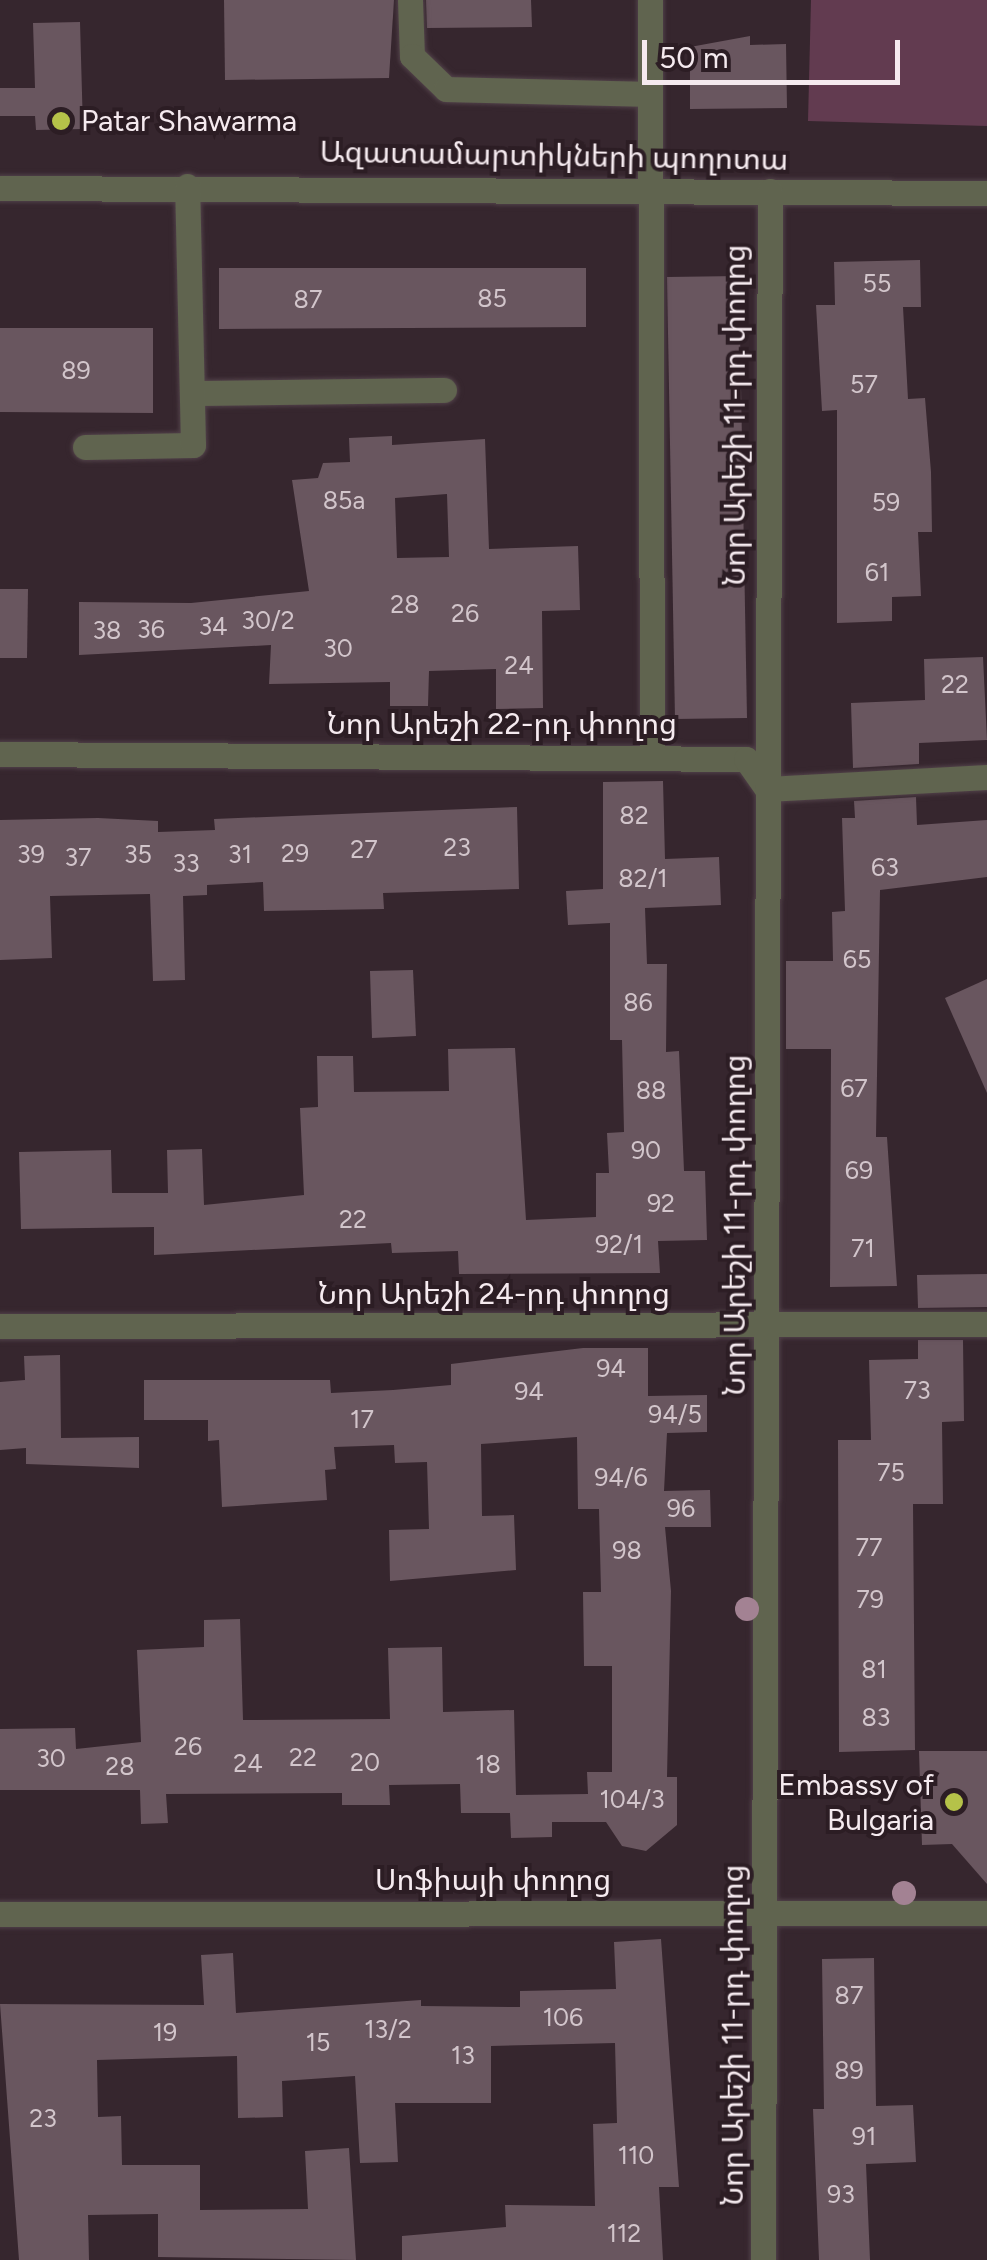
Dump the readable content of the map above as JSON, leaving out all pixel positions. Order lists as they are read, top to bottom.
{
  "streets": {
    "street": [
      "Ազատամարտիկների պողոտա",
      "Նոր Արեշի 11-րդ փողոց",
      "Նոր Արեշի 22-րդ փողոց",
      "Նոր Արեշի 24-րդ փողոց",
      "Սոֆիայի փողոց"
    ]
  },
  "crossings": [
    ["Ազատամարտիկների պողոտա", "Նոր Արեշի 11-րդ փողոց"],
    ["Նոր Արեշի 11-րդ փողոց", "Նոր Արեշի 22-րդ փողոց"],
    ["Նոր Արեշի 11-րդ փողոց", "Նոր Արեշի 24-րդ փողոց"],
    ["Նոր Արեշի 11-րդ փողոց", "Սոֆիայի փողոց"]
  ],
  "places": ["Patar Shawarma", "Embassy of Bulgaria"],
  "house_numbers": [
    "55",
    "85",
    "87",
    "89",
    "57",
    "85a",
    "59",
    "61",
    "28",
    "26",
    "30/2",
    "34",
    "36",
    "38",
    "30",
    "24",
    "22",
    "82",
    "23",
    "27",
    "29",
    "39",
    "35",
    "31",
    "37",
    "33",
    "63",
    "82/1",
    "65",
    "86",
    "67",
    "88",
    "90",
    "69",
    "92",
    "22",
    "92/1",
    "71",
    "94",
    "73",
    "94",
    "94/5",
    "17",
    "75",
    "94/6",
    "96",
    "77",
    "98",
    "79",
    "81",
    "83",
    "26",
    "22",
    "30",
    "20",
    "24",
    "18",
    "28",
    "104/3",
    "87",
    "106",
    "13/2",
    "19",
    "15",
    "13",
    "89",
    "23",
    "91",
    "110",
    "93",
    "112"
  ],
  "scale_bar": "50 m"
}
